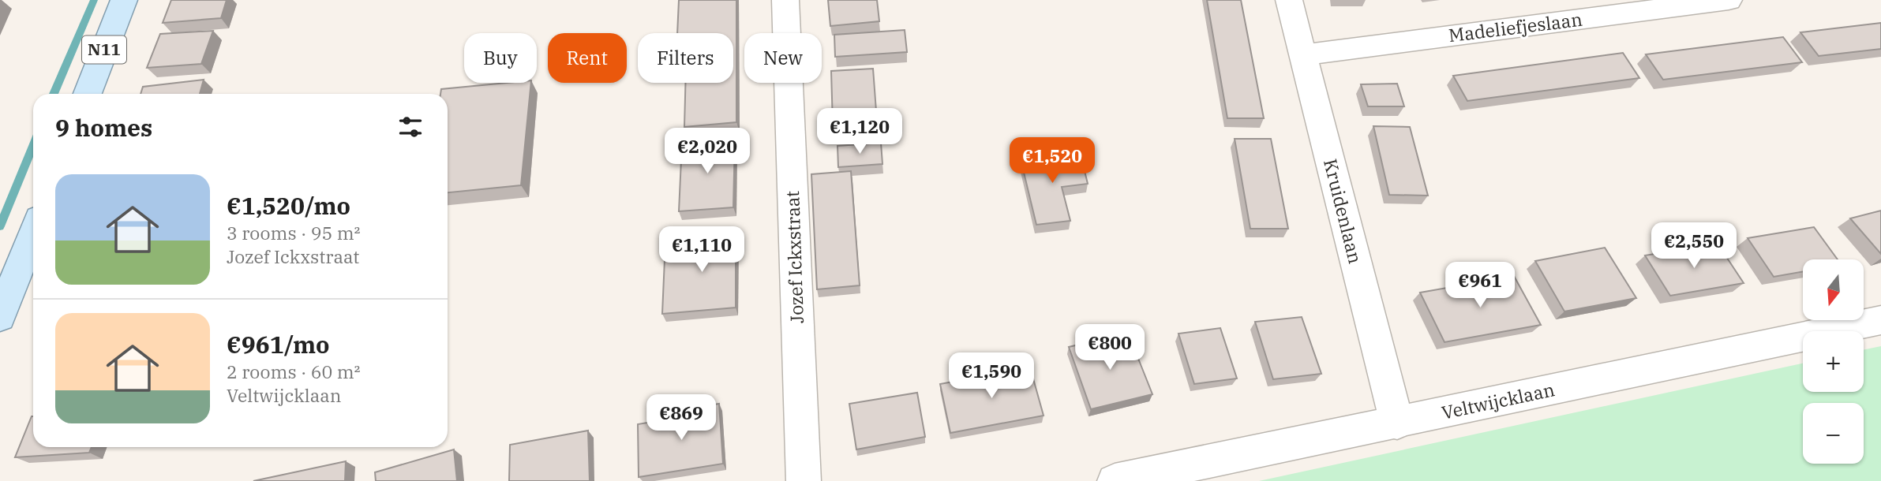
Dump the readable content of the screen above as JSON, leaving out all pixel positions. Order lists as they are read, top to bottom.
{
  "streets": {
    "main road": ["N11"],
    "street": [
      "Madeliefjeslaan",
      "Kruidenlaan",
      "Jozef Ickxstraat",
      "Veltwijcklaan"
    ]
  },
  "crossings": [
    ["Madeliefjeslaan", "Kruidenlaan"],
    ["Kruidenlaan", "Veltwijcklaan"]
  ],
  "north": "bottom",
  "page": {
    "chip": [
      "Buy",
      "Rent",
      "Filters",
      "New"
    ],
    "heading": "9 homes",
    "price": [
      "€1,120",
      "€2,020",
      "€1,520",
      "€2,550",
      "€1,110",
      "€961",
      "€800",
      "€1,590",
      "€869"
    ],
    "list": [
      {
        "name": "€1,520/mo",
        "note": "3 rooms · 95 m² · Jozef Ickxstraat"
      },
      {
        "name": "€961/mo",
        "note": "2 rooms · 60 m² · Veltwijcklaan"
      }
    ],
    "map_buttons": ["+", "−"]
  }
}
